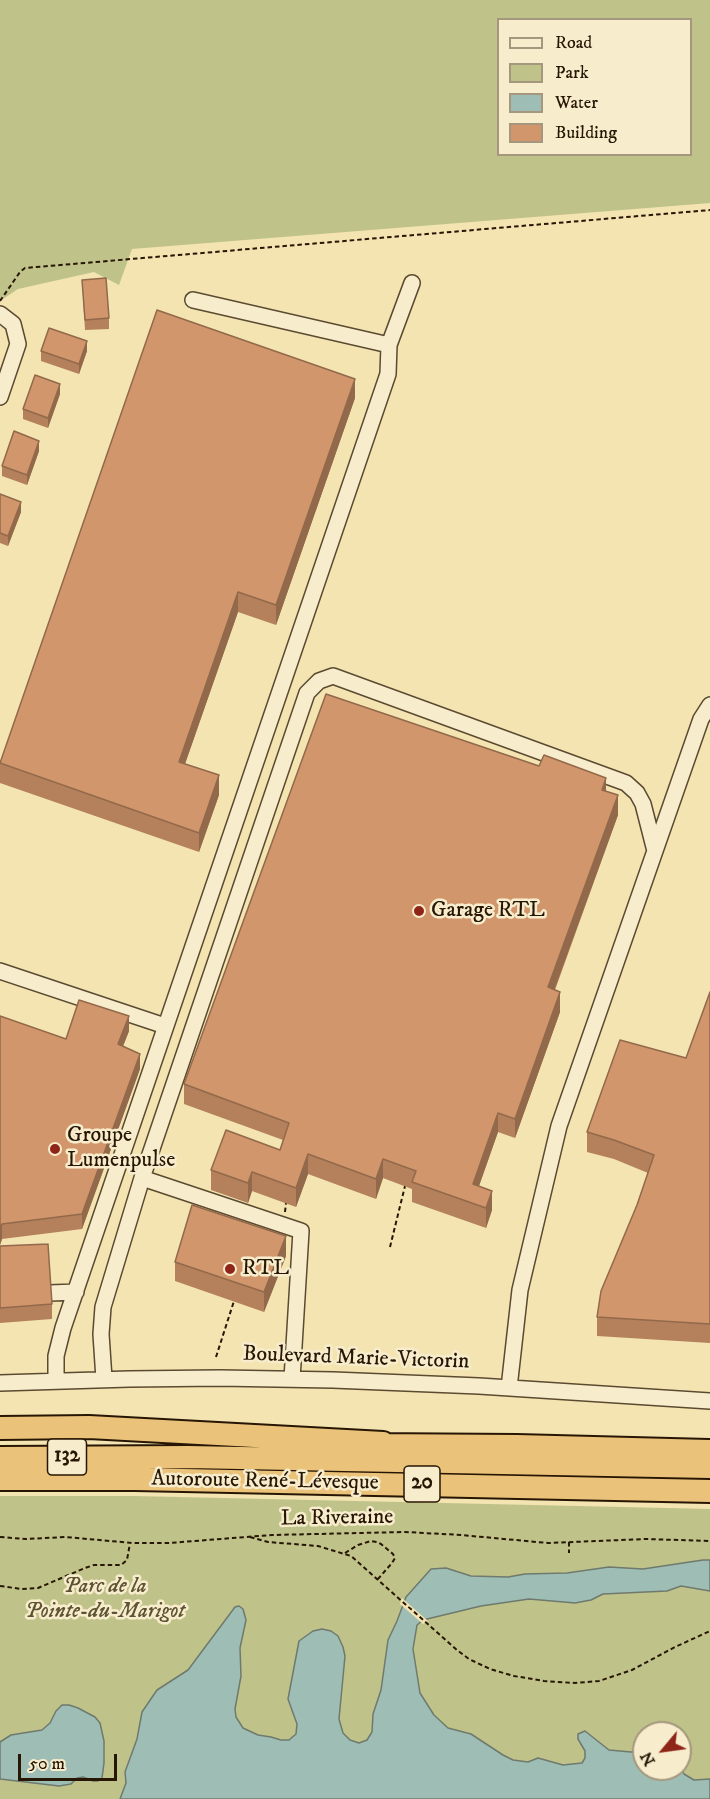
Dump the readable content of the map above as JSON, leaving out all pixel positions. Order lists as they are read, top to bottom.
{
  "streets": {
    "highway": ["132", "Autoroute René-Lévesque", "20"],
    "street": ["Boulevard Marie-Victorin"],
    "path": ["La Riveraine"]
  },
  "parks": ["Parc de la Pointe-du-Marigot"],
  "places": ["Garage RTL", "Groupe Lumenpulse", "RTL"],
  "legend": [
    "Road",
    "Park",
    "Water",
    "Building"
  ],
  "scale_bar": "50 m",
  "north": "bottom left"
}
